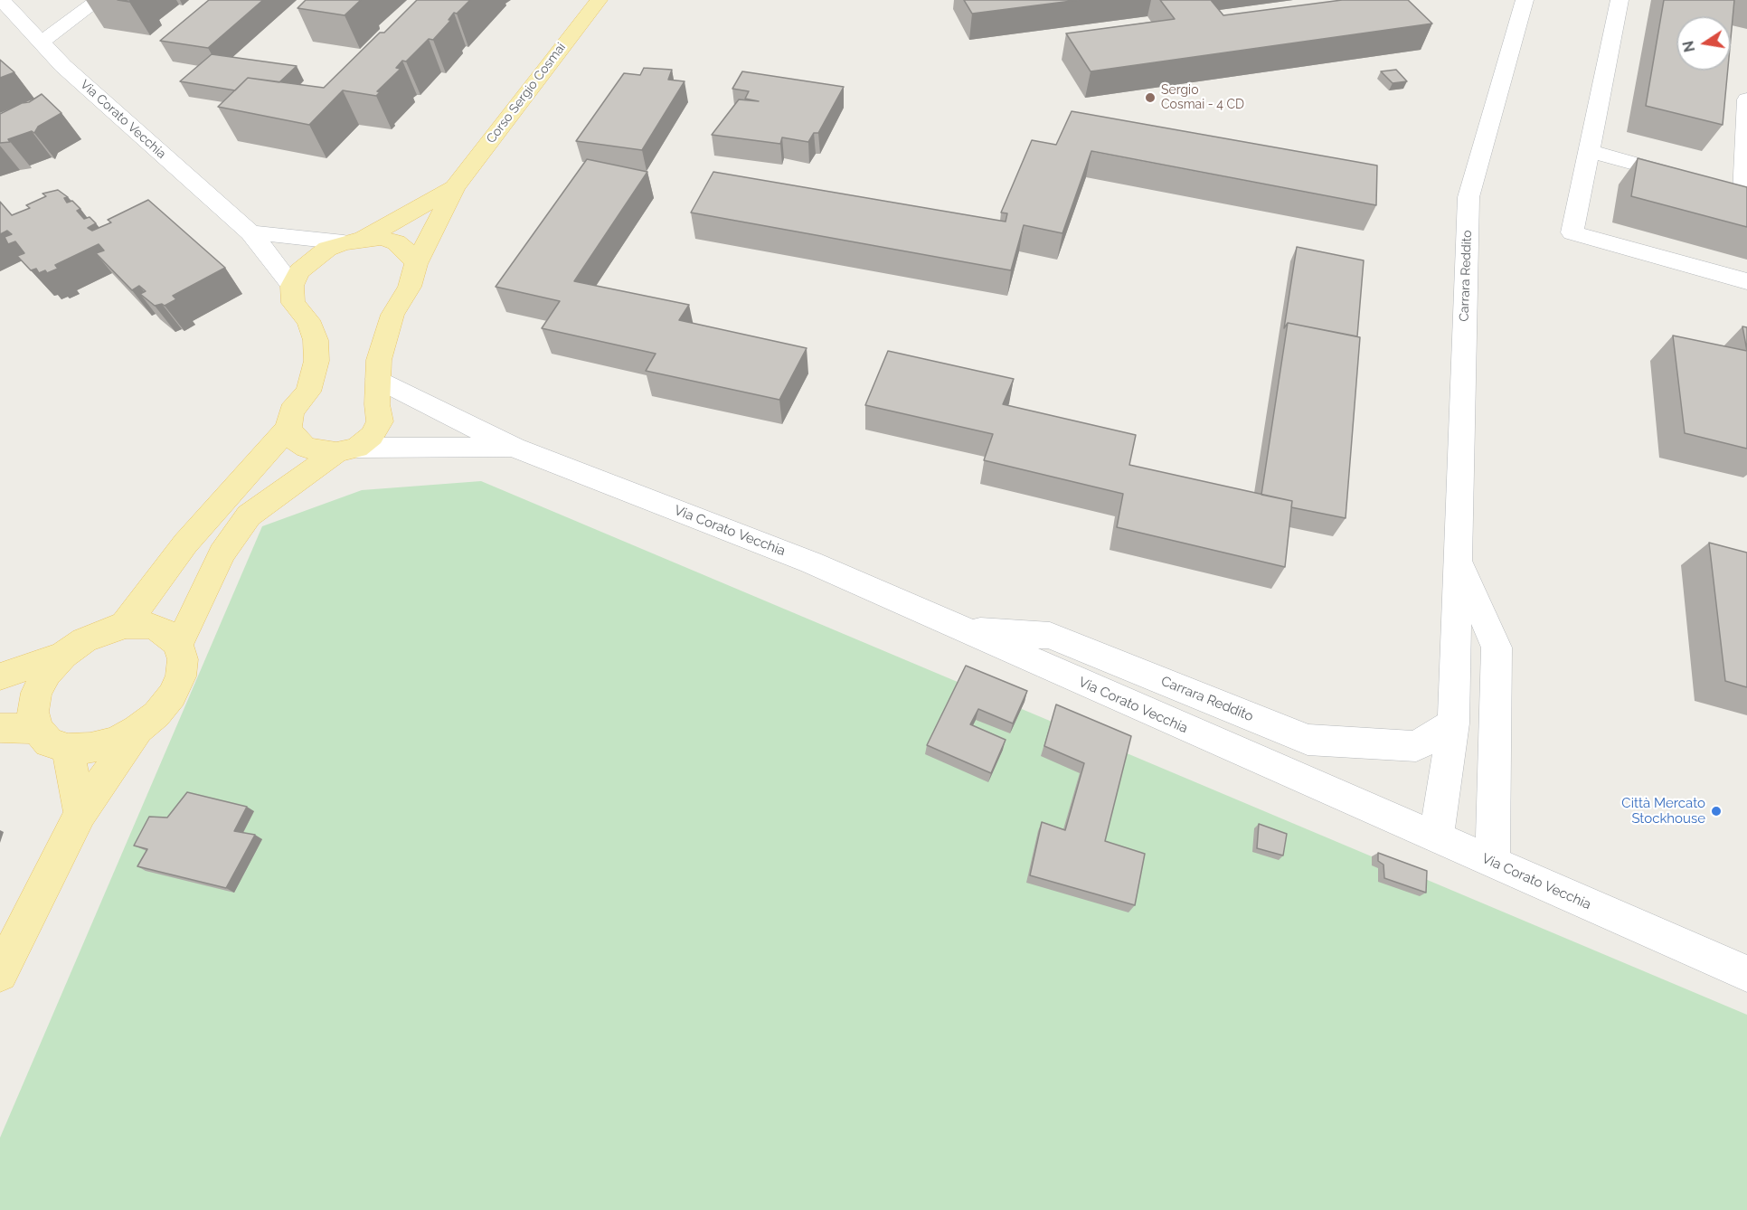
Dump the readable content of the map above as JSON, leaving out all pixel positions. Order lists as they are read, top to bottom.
{
  "streets": {
    "main road": ["Corso Sergio Cosmai"],
    "street": ["Via Corato Vecchia", "Carrara Reddito"]
  },
  "crossings": [
    ["Corso Sergio Cosmai", "Via Corato Vecchia"],
    ["Via Corato Vecchia", "Carrara Reddito"]
  ],
  "places": ["Sergio Cosmai - 4 CD", "Città Mercato Stockhouse"],
  "north": "left"
}
